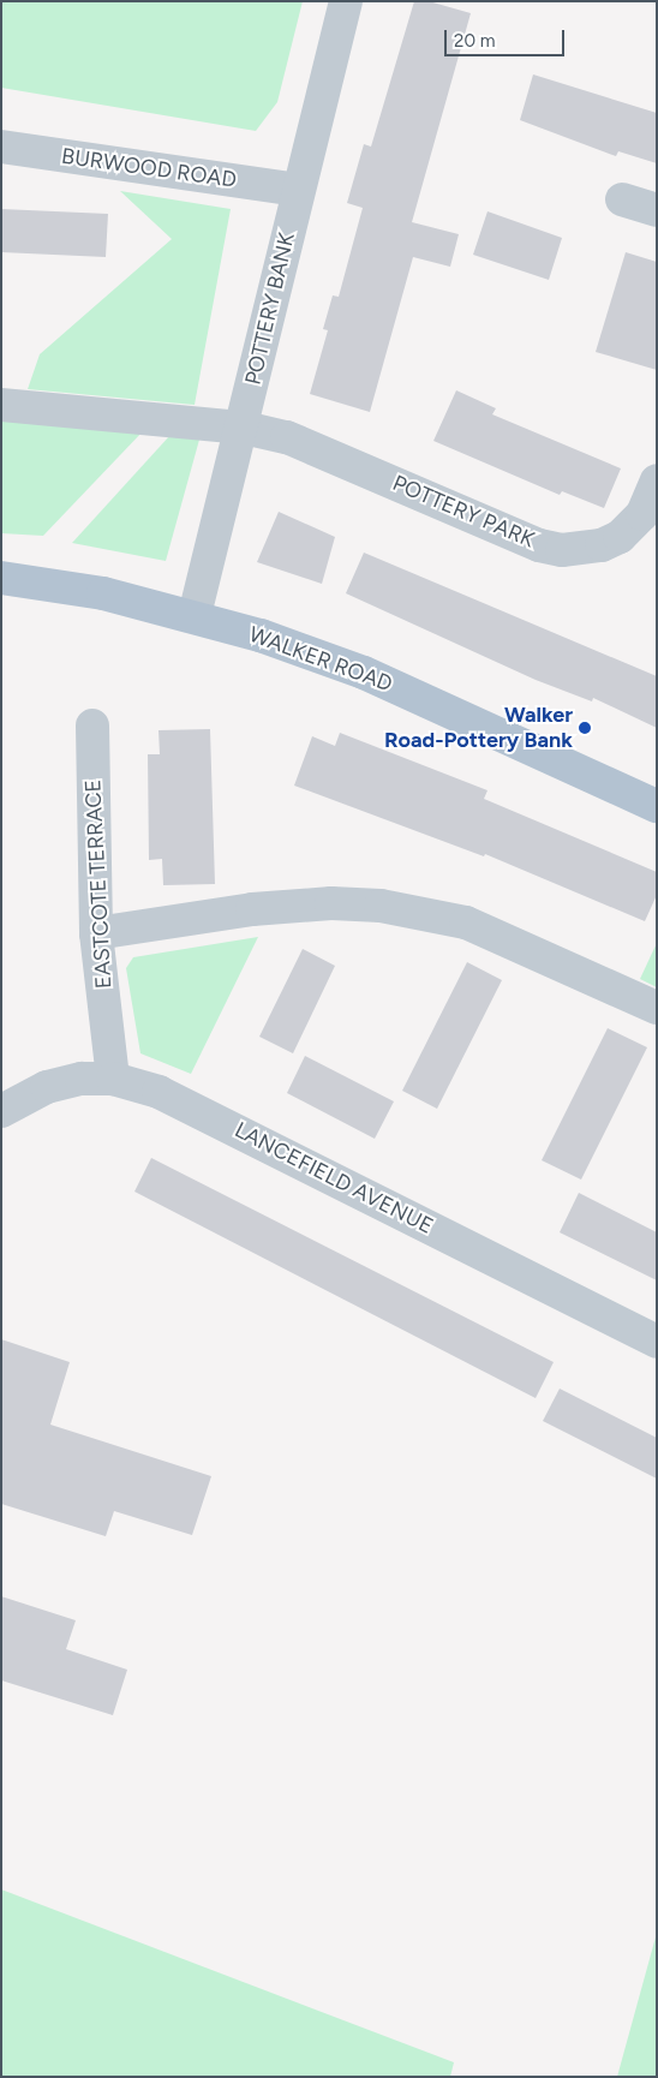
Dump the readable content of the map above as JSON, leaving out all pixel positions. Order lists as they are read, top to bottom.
{
  "streets": {
    "main road": ["WALKER ROAD"],
    "street": [
      "BURWOOD ROAD",
      "POTTERY BANK",
      "POTTERY PARK",
      "EASTCOTE TERRACE",
      "LANCEFIELD AVENUE"
    ]
  },
  "crossings": [
    ["BURWOOD ROAD", "POTTERY BANK"],
    ["POTTERY BANK", "POTTERY PARK"],
    ["POTTERY BANK", "WALKER ROAD"],
    ["EASTCOTE TERRACE", "LANCEFIELD AVENUE"]
  ],
  "places": ["Walker Road-Pottery Bank"],
  "scale_bar": "20 m"
}
